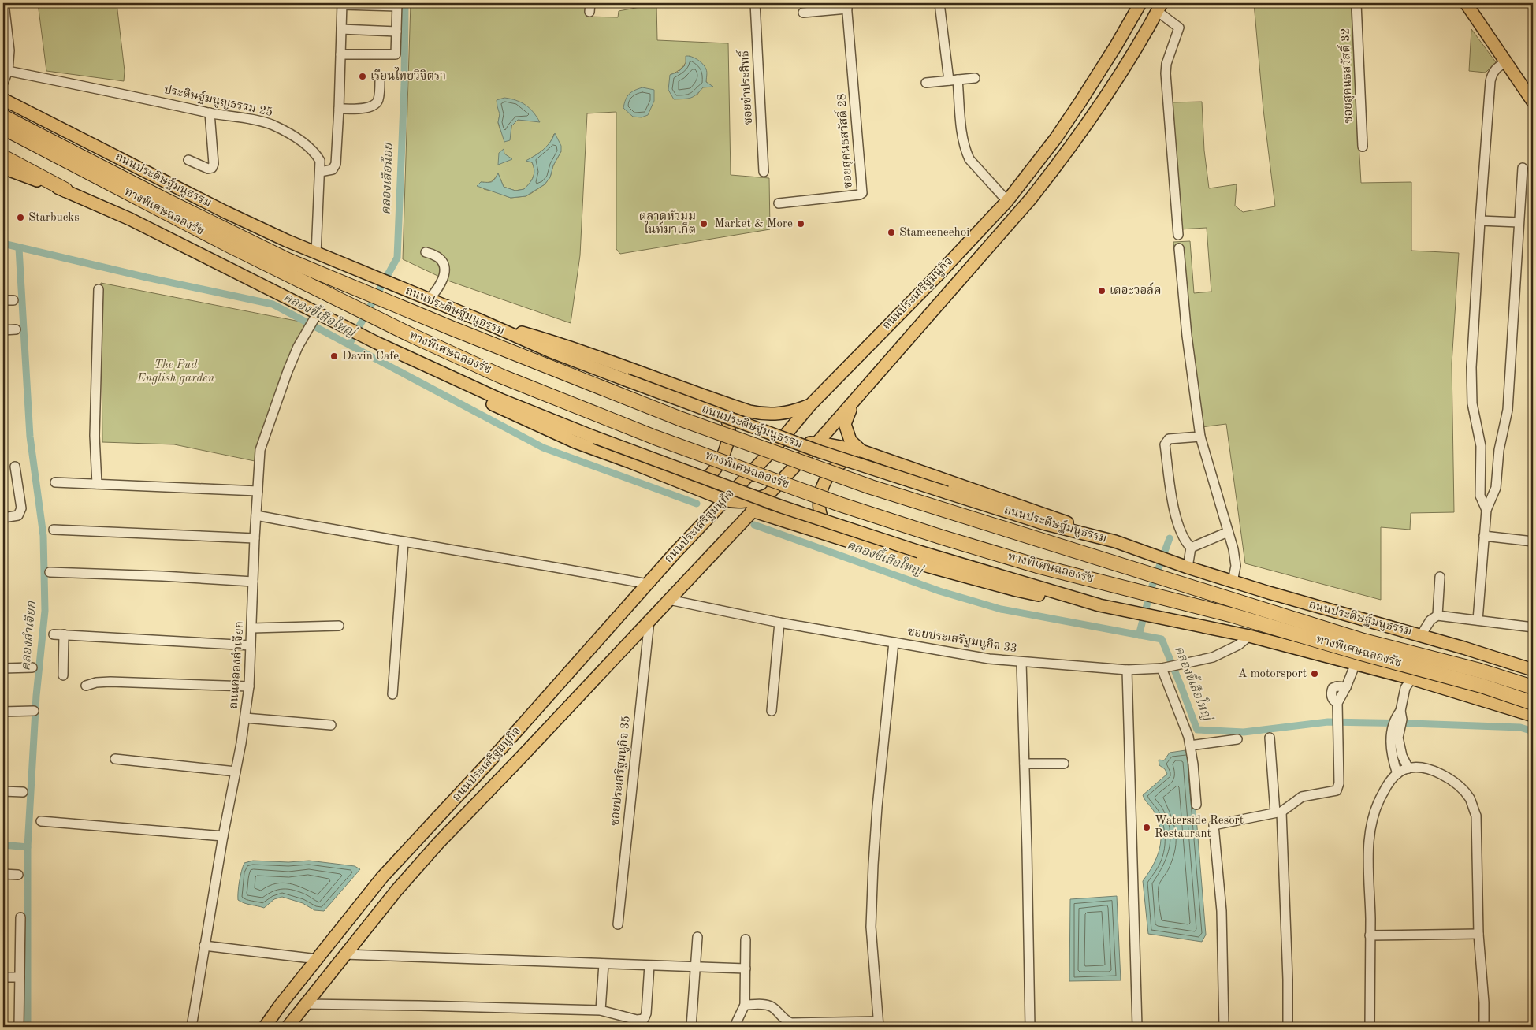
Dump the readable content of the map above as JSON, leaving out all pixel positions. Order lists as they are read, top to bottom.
{
  "streets": {
    "highway": ["ทางพิเศษฉลองรัช"],
    "main road": ["ถนนประดิษฐ์มนูธรรม", "ถนนประเสริฐมนูกิจ"],
    "street": [
      "ซอยสุคนธสวัสดิ์ 32",
      "ซอยขำประสิทธิ์",
      "ประดิษฐ์มนูญธรรม 25",
      "ซอยสุคนธสวัสดิ์ 28",
      "ซอยประเสริฐมนูกิจ 33",
      "ถนนคลองลำเจียก",
      "ซอยประเสริฐมนูกิจ 35"
    ]
  },
  "crossings": [
    ["ประดิษฐ์มนูญธรรม 25", "ถนนประดิษฐ์มนูธรรม"],
    ["ถนนประเสริฐมนูกิจ", "ซอยประเสริฐมนูกิจ 33"],
    ["ถนนประเสริฐมนูกิจ", "ซอยประเสริฐมนูกิจ 35"]
  ],
  "water": ["คลองเสือน้อย", "คลองขี้เสือใหญ่", "คลองลำเจียก"],
  "parks": ["The Pud English garden"],
  "places": [
    "เรือนไทยวิจิตรา",
    "Starbucks",
    "ตลาดหัวมุม ไนท์มาเก็ต",
    "Market & More",
    "Stameeneehoi",
    "เดอะวอล์ค",
    "Davin Cafe",
    "A motorsport",
    "Waterside Resort Restaurant"
  ]
}
